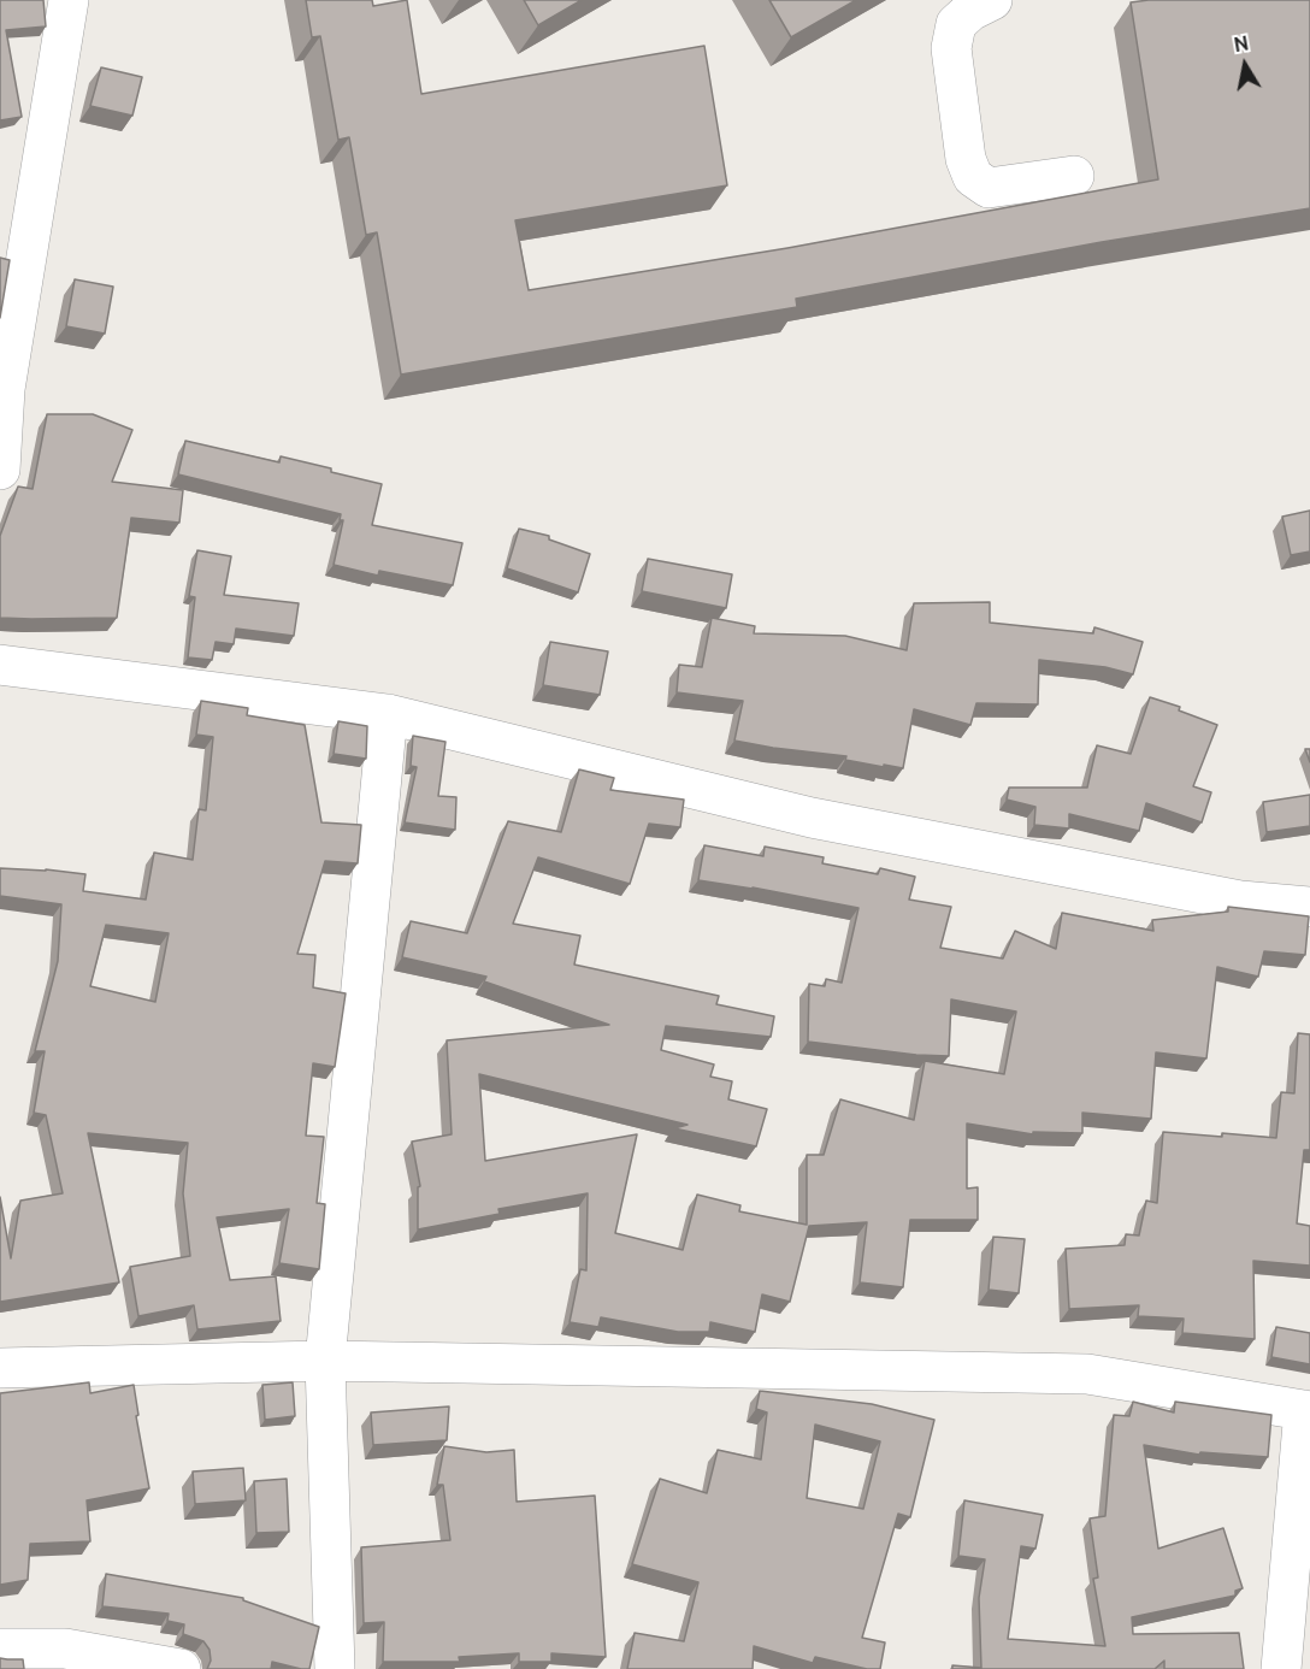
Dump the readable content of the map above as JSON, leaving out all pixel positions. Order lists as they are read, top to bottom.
{
  "north": "top"
}
